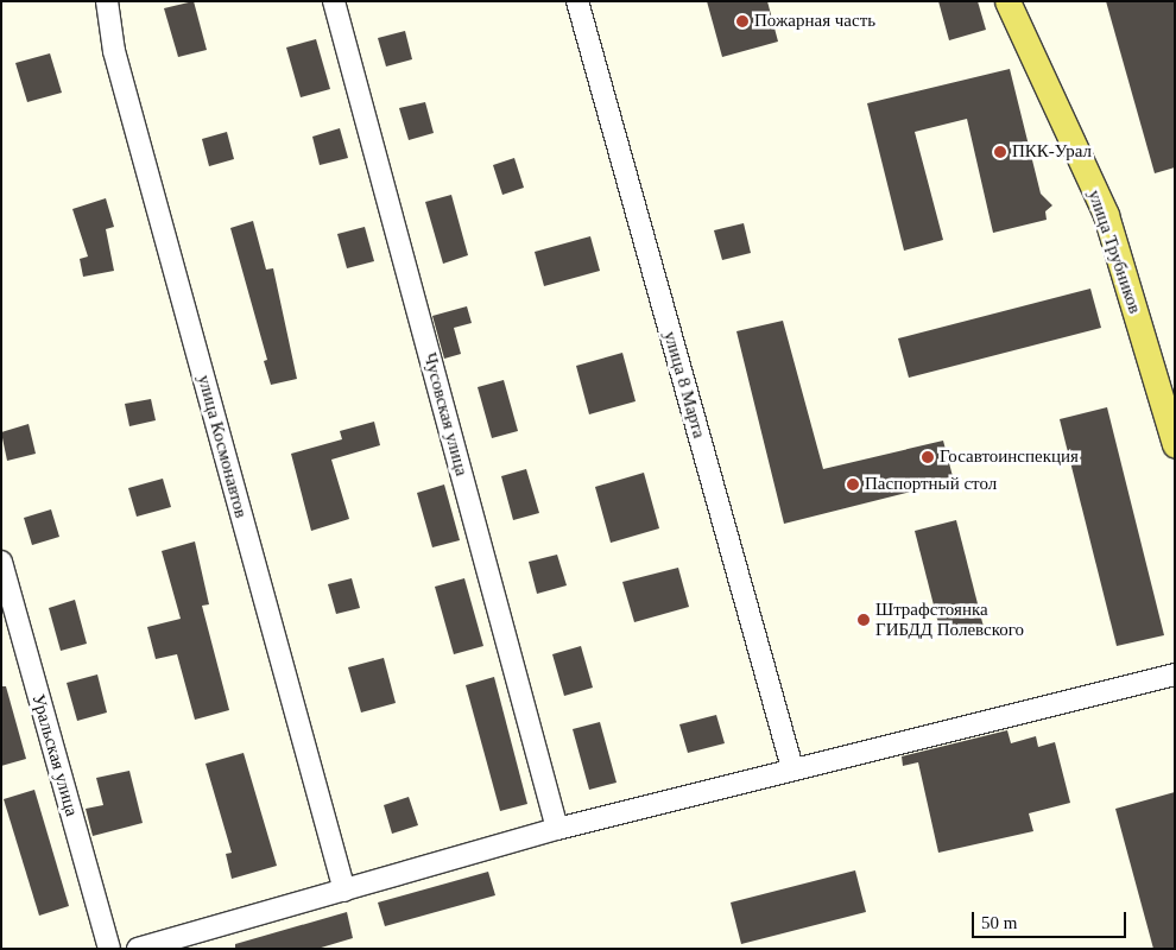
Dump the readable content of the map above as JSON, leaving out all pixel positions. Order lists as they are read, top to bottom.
{
  "streets": {
    "main road": ["улица Трубников"],
    "street": [
      "улица 8 Марта",
      "Чусовская улица",
      "улица Космонавтов",
      "Уральская улица"
    ]
  },
  "places": [
    "Пожарная часть",
    "ПКК-Урал",
    "Госавтоинспекция",
    "Паспортный стол",
    "Штрафстоянка ГИБДД Полевского"
  ],
  "scale_bar": "50 m"
}
